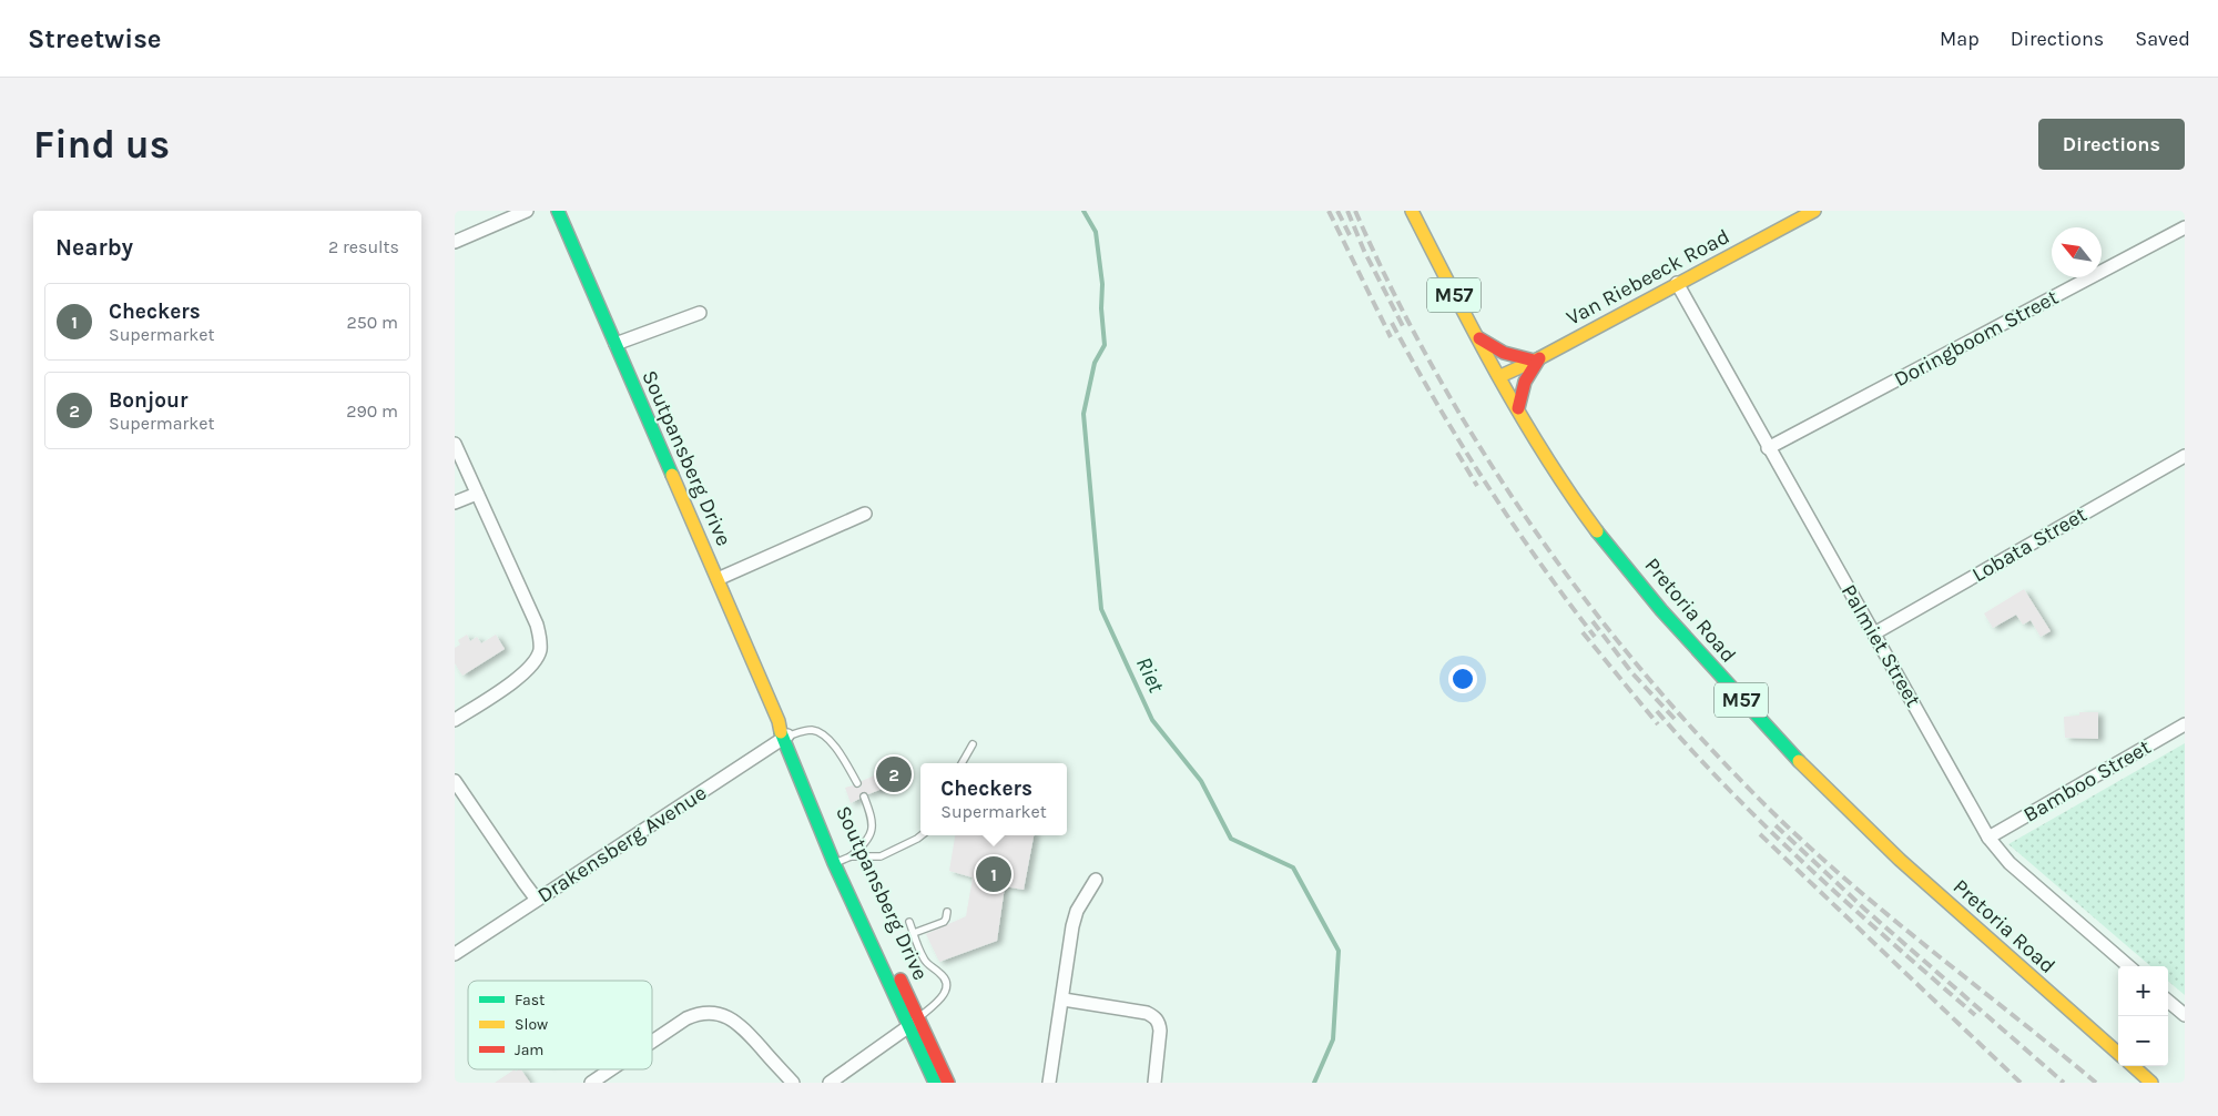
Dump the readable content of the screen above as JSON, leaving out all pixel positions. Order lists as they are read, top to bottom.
{
  "streets": {
    "street": [
      "Van Riebeeck Road",
      "M57",
      "Doringboom Street",
      "Soutpansberg Drive",
      "Lobata Street",
      "Pretoria Road",
      "Palmiet Street",
      "Bamboo Street",
      "Drakensberg Avenue"
    ]
  },
  "crossings": [
    ["Van Riebeeck Road", "Pretoria Road"],
    ["Van Riebeeck Road", "Palmiet Street"],
    ["Doringboom Street", "Palmiet Street"],
    ["Soutpansberg Drive", "Drakensberg Avenue"],
    ["Lobata Street", "Palmiet Street"],
    ["Palmiet Street", "Bamboo Street"]
  ],
  "water": ["Riet"],
  "legend": ["Fast", "Slow", "Jam"],
  "north": "top left",
  "page": {
    "header": "Streetwise",
    "nav": ["Map", "Directions", "Saved"],
    "buttons": "Directions",
    "title": "Find us",
    "heading": ["Nearby", "2 results"],
    "list": [
      {
        "mark": "1",
        "name": "Checkers",
        "note": "Supermarket",
        "value": "250 m"
      },
      {
        "mark": "2",
        "name": "Bonjour",
        "note": "Supermarket",
        "value": "290 m"
      }
    ],
    "pins": ["2", "1"],
    "popup": ["Checkers", "Supermarket"],
    "map_buttons": ["+", "−"]
  }
}
